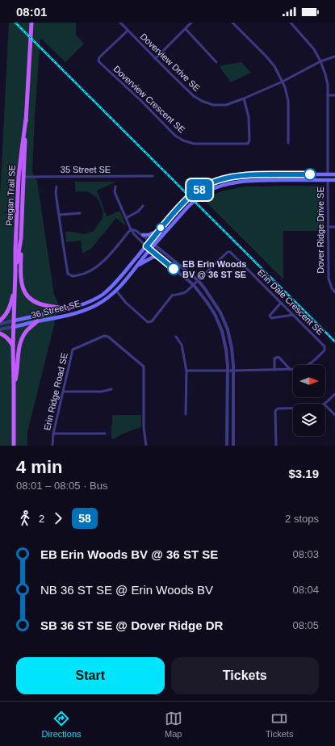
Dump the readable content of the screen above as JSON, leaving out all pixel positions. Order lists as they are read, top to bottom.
{
  "streets": {
    "main road": ["Peigan Trail SE", "36 Street SE"],
    "street": [
      "Doverview Drive SE",
      "Doverview Crescent SE",
      "35 Street SE",
      "Dover Ridge Drive SE",
      "Erin Dale Crescent SE",
      "Erin Ridge Road SE"
    ]
  },
  "crossings": [
    ["Doverview Drive SE", "Doverview Crescent SE"],
    ["Doverview Drive SE", "Dover Ridge Drive SE"],
    ["35 Street SE", "Peigan Trail SE"],
    ["Peigan Trail SE", "36 Street SE"],
    ["Dover Ridge Drive SE", "36 Street SE"],
    ["Erin Dale Crescent SE", "36 Street SE"]
  ],
  "places": ["EB Erin Woods BV @ 36 ST SE"],
  "lines": ["bus line 58"],
  "north": "right",
  "page": {
    "status": "08:01",
    "on_map": "58",
    "heading": ["4 min", "08:01 – 08:05 · Bus", "$3.19"],
    "legs": ["2", "58", "2 stops"],
    "list": [
      {
        "name": "EB Erin Woods BV @ 36 ST SE",
        "value": "08:03"
      },
      {
        "name": "NB 36 ST SE @ Erin Woods BV",
        "value": "08:04"
      },
      {
        "name": "SB 36 ST SE @ Dover Ridge DR",
        "value": "08:05"
      }
    ],
    "buttons": ["Start", "Tickets"],
    "tabs": ["Directions", "Map", "Tickets"]
  }
}
